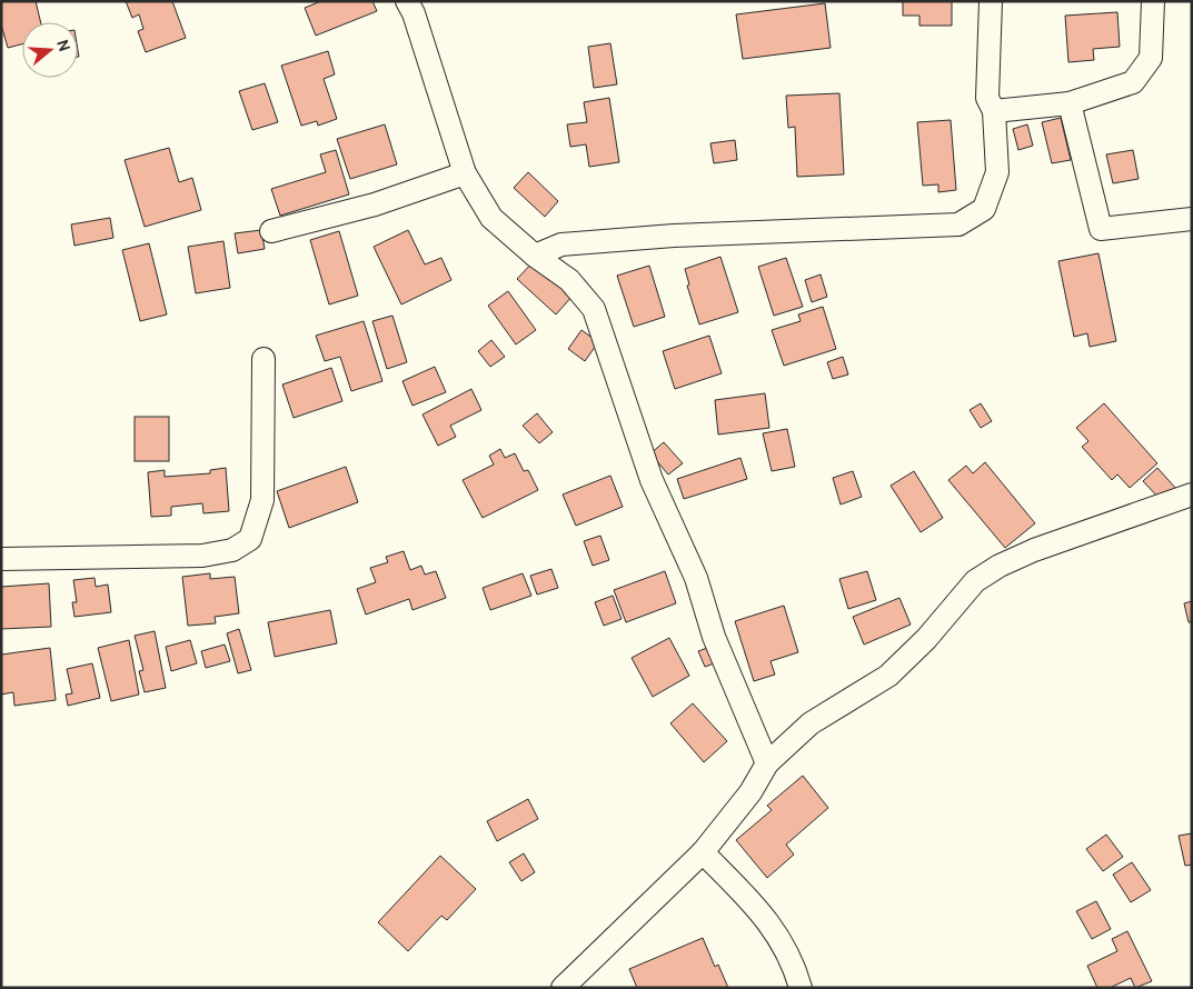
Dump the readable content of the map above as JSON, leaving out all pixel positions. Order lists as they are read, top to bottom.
{
  "north": "right"
}
